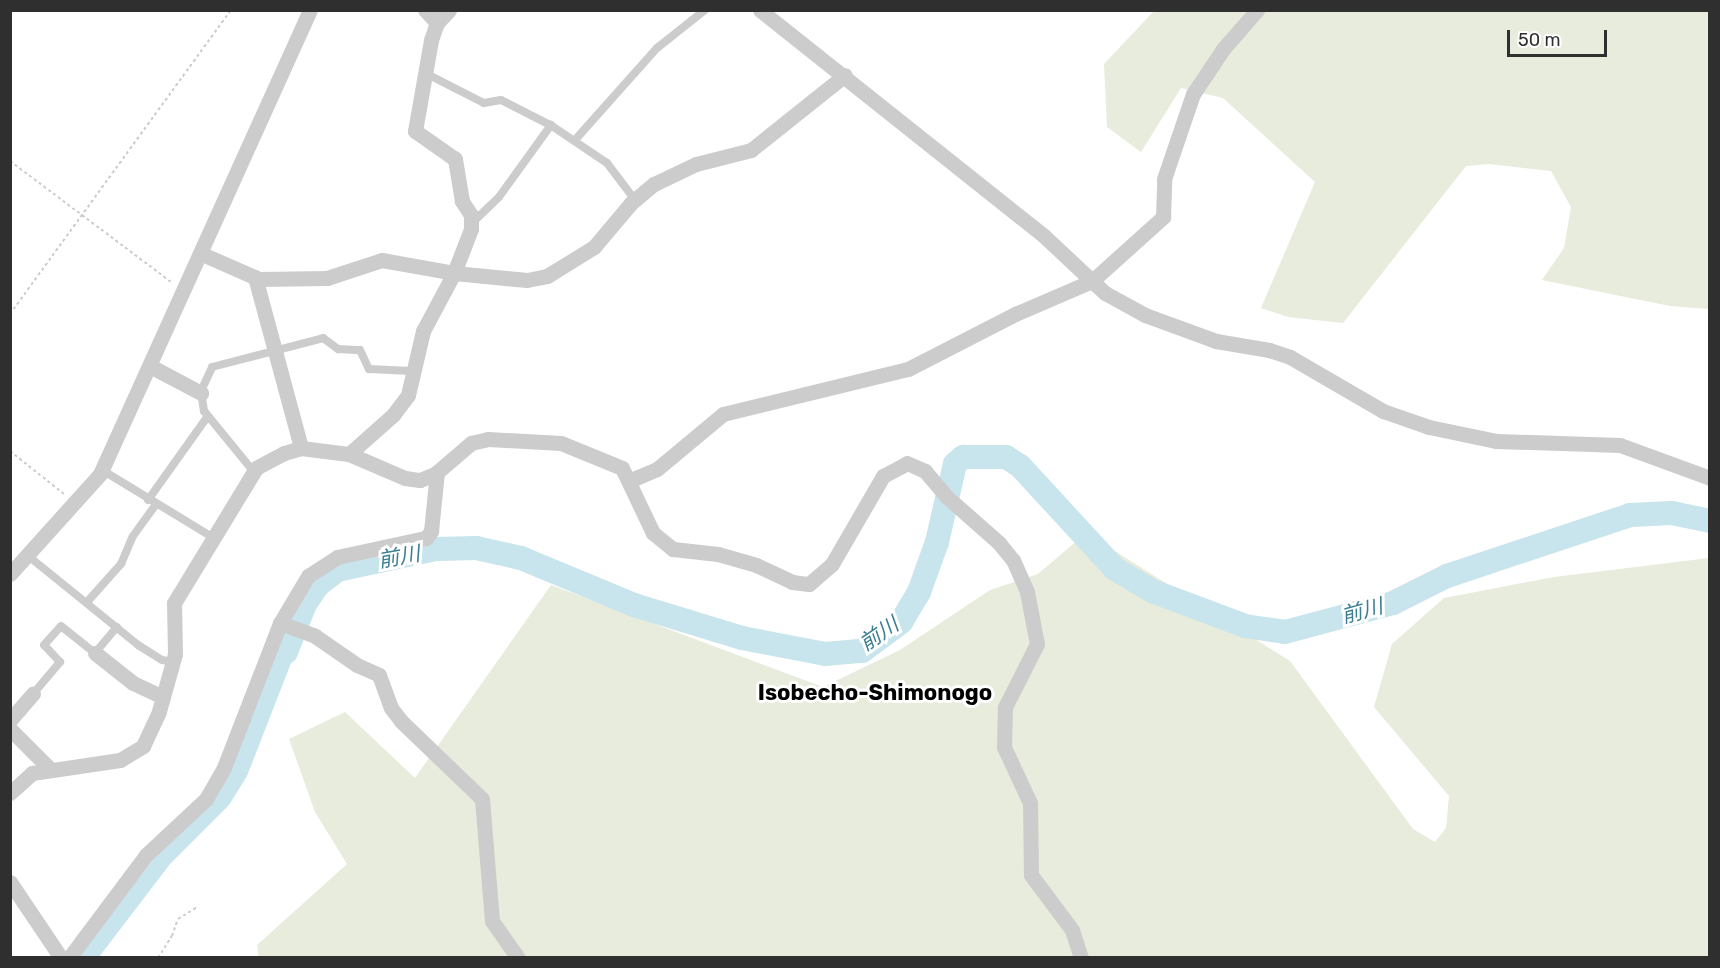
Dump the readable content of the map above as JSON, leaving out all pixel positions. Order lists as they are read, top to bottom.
{
  "districts": ["Isobecho-Shimonogo"],
  "water": ["前川"],
  "scale_bar": "50 m"
}
